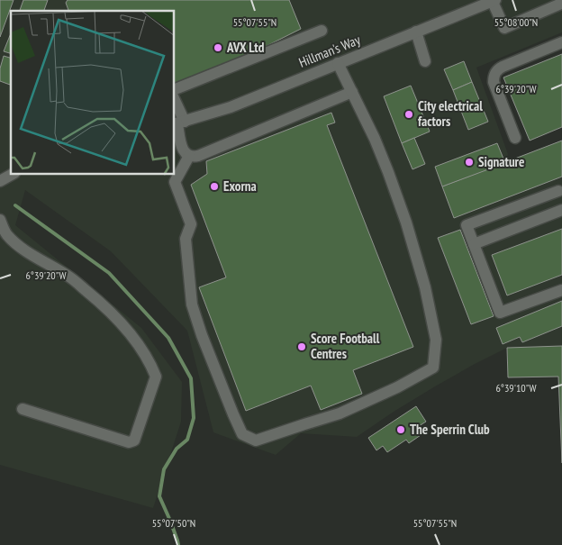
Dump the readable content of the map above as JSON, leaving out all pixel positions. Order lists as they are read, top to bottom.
{
  "streets": {
    "street": ["Hillman's Way"]
  },
  "places": [
    "AVX Ltd",
    "City electrical factors",
    "Signature",
    "Exorna",
    "Score Football Centres",
    "The Sperrin Club"
  ],
  "coordinates": [
    "55°07'55\"N",
    "55°08'00\"N",
    "6°39'20\"W",
    "6°39'10\"W",
    "55°07'50\"N"
  ]
}
